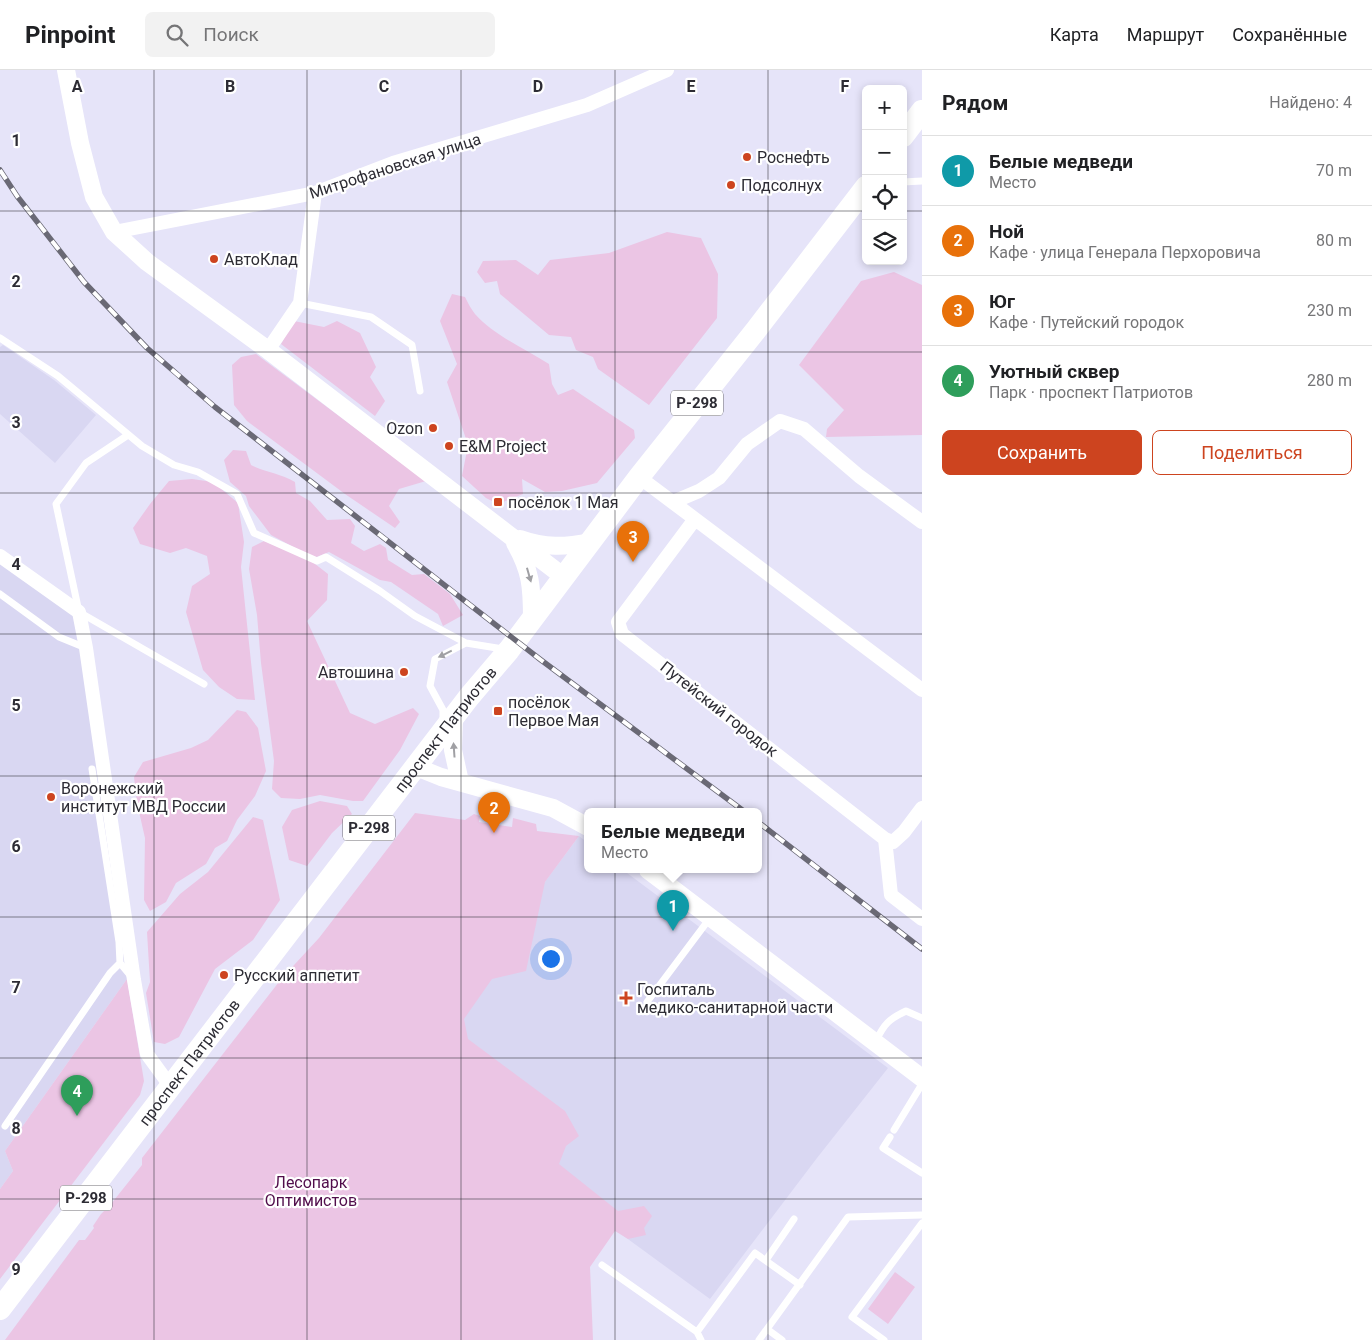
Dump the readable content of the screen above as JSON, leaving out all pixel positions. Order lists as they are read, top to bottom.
{
  "streets": {
    "highway": ["Р-298", "проспект Патриотов"],
    "street": ["Митрофановская улица", "Путейский городок"]
  },
  "crossings": [
    ["Р-298", "проспект Патриотов"]
  ],
  "parks": ["Лесопарк Оптимистов"],
  "places": {
    "other": [
      "Роснефть",
      "Подсолнух",
      "АвтоКлад",
      "Ozon",
      "E&M Project",
      "Автошина",
      "Воронежский институт МВД России",
      "Русский аппетит"
    ],
    "transit": ["посёлок 1 Мая", "посёлок Первое Мая"],
    "health": ["Госпиталь медико-санитарной части"]
  },
  "page": {
    "header": "Pinpoint",
    "search": "Поиск",
    "nav": ["Карта", "Маршрут", "Сохранённые"],
    "heading": ["Рядом", "Найдено: 4"],
    "map_buttons": ["+", "−"],
    "list": [
      {
        "mark": "1",
        "name": "Белые медведи",
        "note": "Место",
        "value": "70 m"
      },
      {
        "mark": "2",
        "name": "Ной",
        "note": "Кафе · улица Генерала Перхоровича",
        "value": "80 m"
      },
      {
        "mark": "3",
        "name": "Юг",
        "note": "Кафе · Путейский городок",
        "value": "230 m"
      },
      {
        "mark": "4",
        "name": "Уютный сквер",
        "note": "Парк · проспект Патриотов",
        "value": "280 m"
      }
    ],
    "buttons": ["Сохранить", "Поделиться"],
    "pins": [
      "3",
      "2",
      "1",
      "4"
    ],
    "popup": ["Белые медведи", "Место"]
  },
  "grid": {
    "columns": [
      "A",
      "B",
      "C",
      "D",
      "E",
      "F"
    ],
    "rows": [
      "1",
      "2",
      "3",
      "4",
      "5",
      "6",
      "7",
      "8",
      "9"
    ]
  }
}
